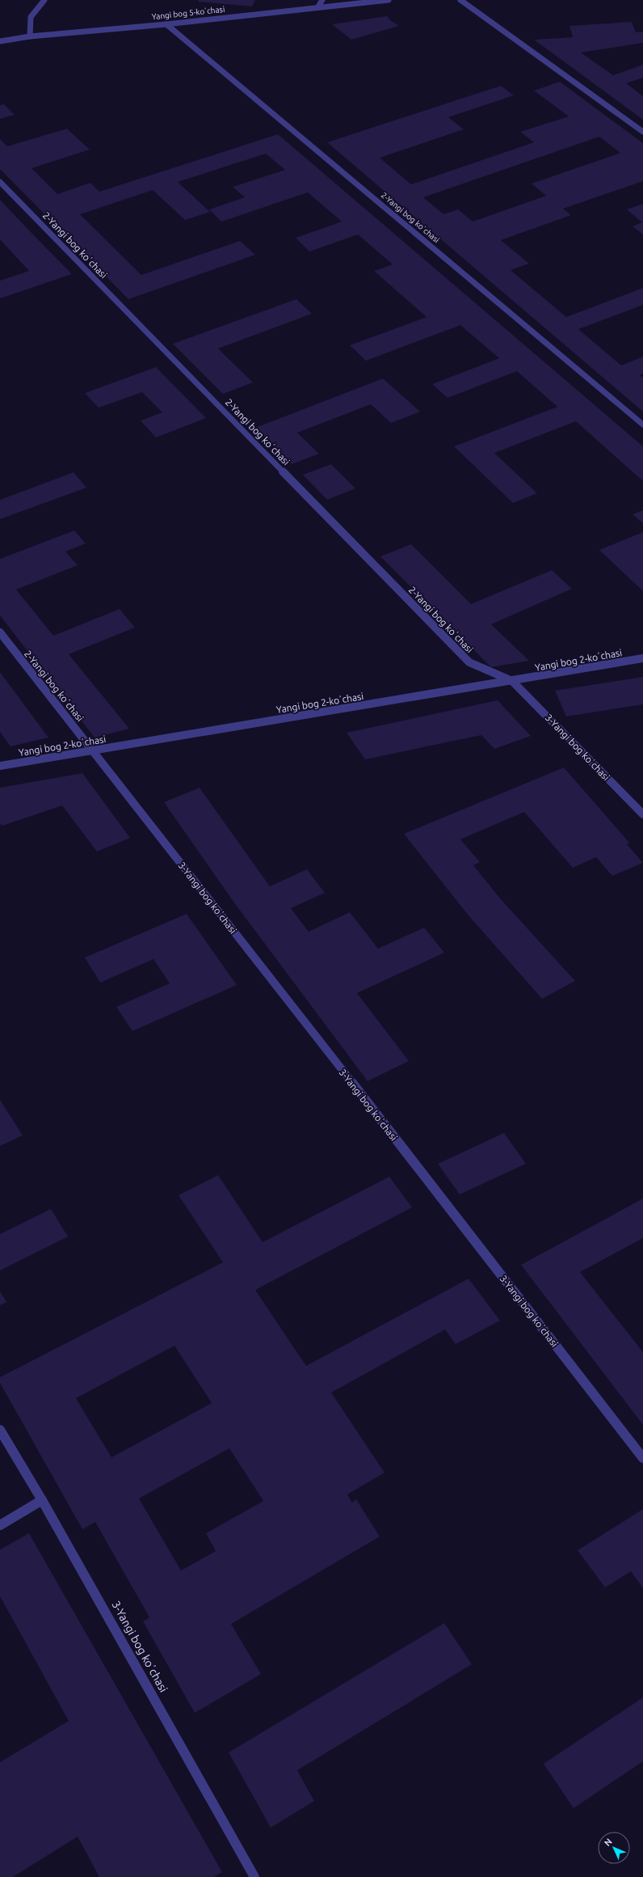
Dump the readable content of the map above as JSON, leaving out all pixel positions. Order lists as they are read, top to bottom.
{
  "streets": {
    "street": [
      "Yangi bog 5-koʼchasi",
      "2-Yangi bog koʼchasi",
      "Yangi bog 2-koʼchasi",
      "3-Yangi bog koʼchasi"
    ]
  },
  "crossings": [
    ["Yangi bog 5-koʼchasi", "2-Yangi bog koʼchasi"],
    ["2-Yangi bog koʼchasi", "Yangi bog 2-koʼchasi"],
    ["2-Yangi bog koʼchasi", "3-Yangi bog koʼchasi"],
    ["Yangi bog 2-koʼchasi", "3-Yangi bog koʼchasi"]
  ],
  "north": "top left"
}
